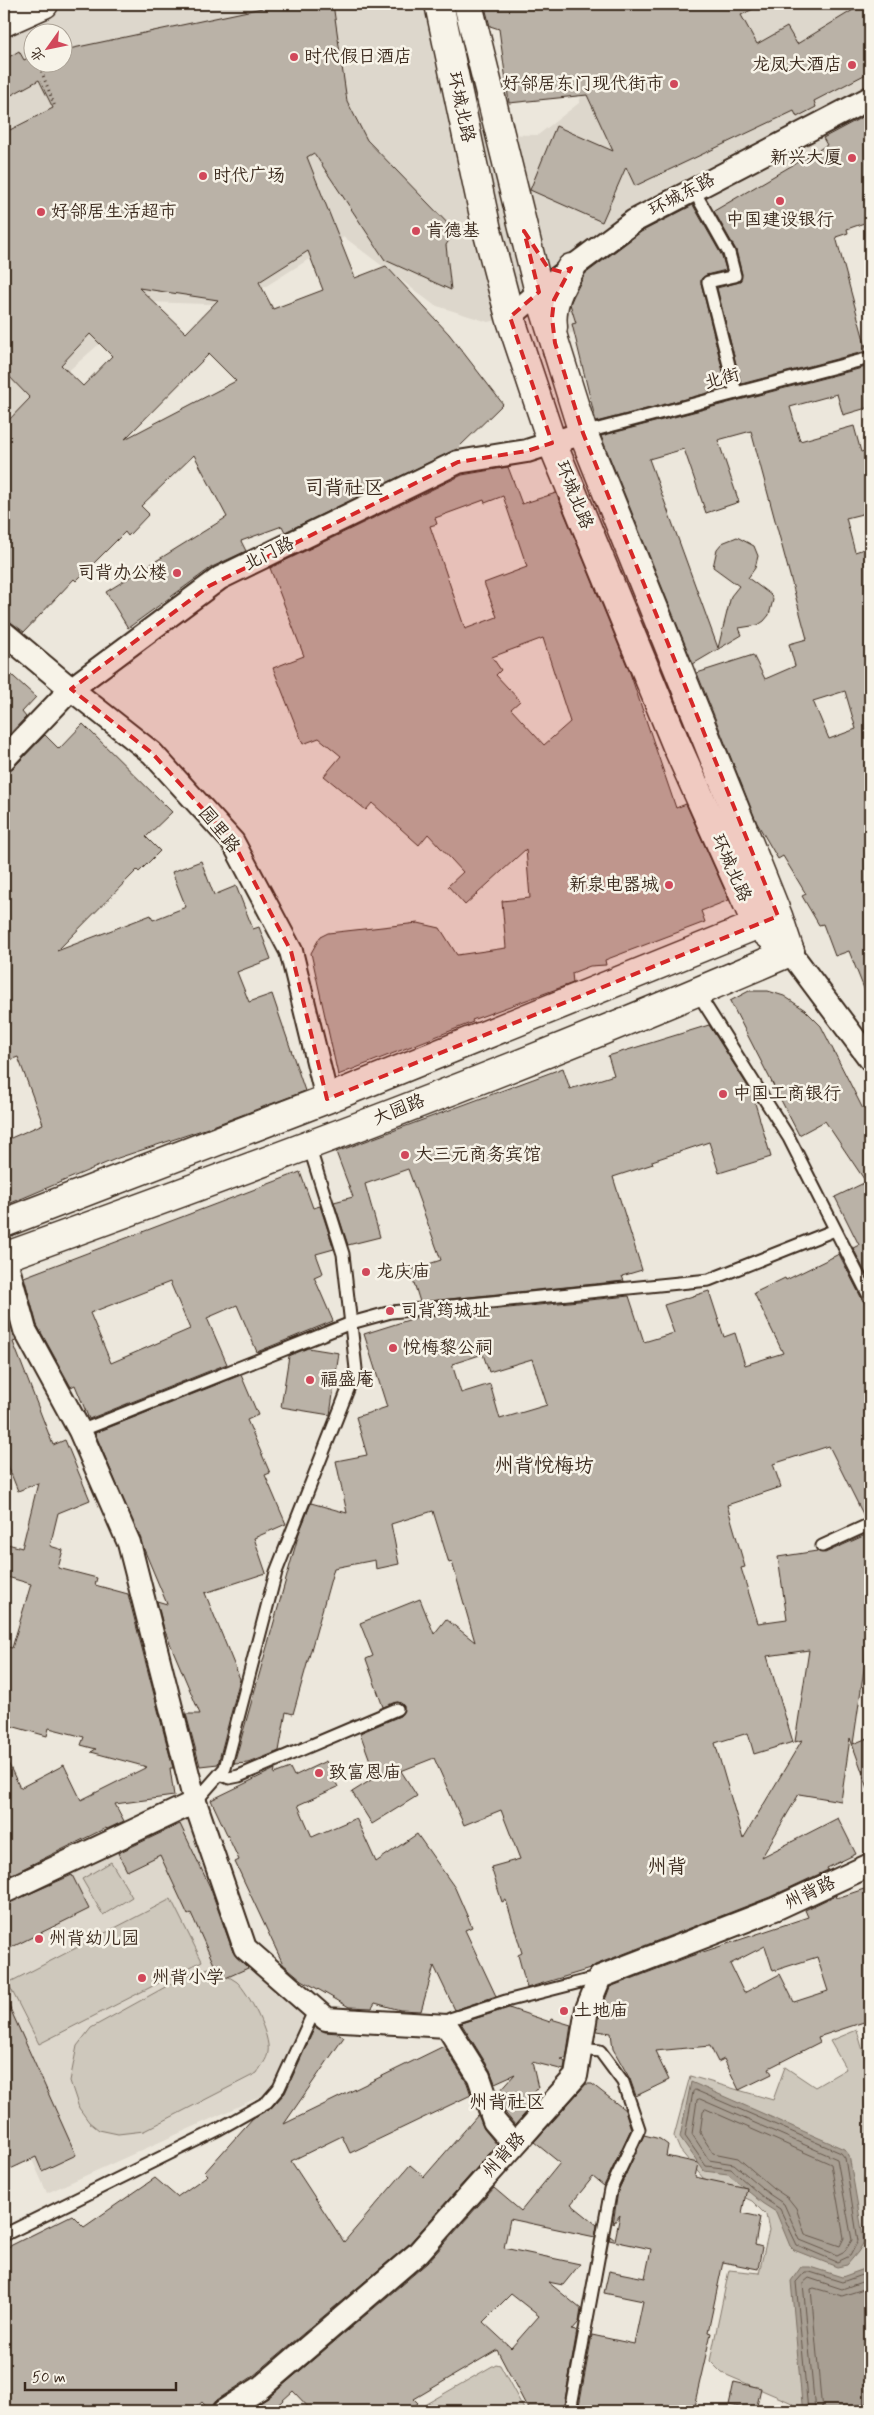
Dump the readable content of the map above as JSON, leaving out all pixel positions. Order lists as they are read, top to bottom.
{
  "streets": {
    "street": [
      "环城北路",
      "环城东路",
      "北门路",
      "园里路",
      "大园路",
      "州背路"
    ],
    "lane": ["北街"]
  },
  "crossings": [
    ["环城北路", "环城东路"],
    ["环城北路", "北街"],
    ["环城北路", "北门路"],
    ["环城北路", "大园路"],
    ["北街", "北门路"],
    ["北门路", "园里路"]
  ],
  "districts": [
    "司背社区",
    "州背悦梅坊",
    "州背",
    "州背社区"
  ],
  "places": [
    "时代假日酒店",
    "龙凤大酒店",
    "好邻居东门现代街市",
    "新兴大厦",
    "时代广场",
    "中国建设银行",
    "好邻居生活超市",
    "肯德基",
    "司背办公楼",
    "新泉电器城",
    "中国工商银行",
    "大三元商务宾馆",
    "龙庆庙",
    "司背筠城址",
    "悦梅黎公祠",
    "福盛庵",
    "致富恩庙",
    "州背幼儿园",
    "州背小学",
    "土地庙"
  ],
  "scale_bar": "50 m",
  "north": "bottom left"
}
